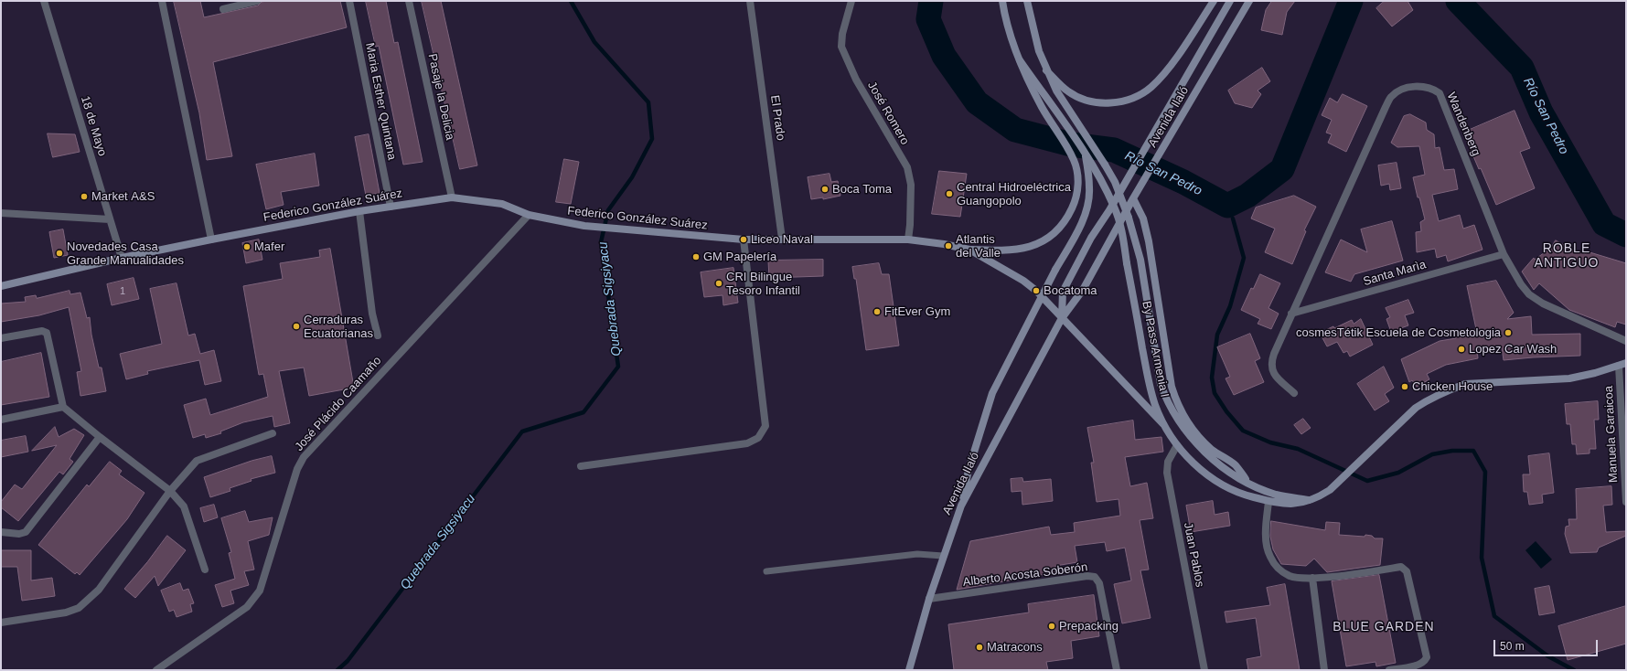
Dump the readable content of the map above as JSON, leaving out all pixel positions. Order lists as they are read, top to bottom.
{
  "streets": {
    "street": [
      "Pasaje la Delicia",
      "Maria Esther Quintana",
      "José Romero",
      "Avenida Ilaló",
      "El Prado",
      "Wandenberg",
      "18 de Mayo",
      "Federico González Suárez",
      "Santa Marìa",
      "By Pass Armenia I",
      "José Plácido Caamaño",
      "Manuela Garaicoa",
      "Juan Pablos",
      "Alberto Acosta Soberón"
    ]
  },
  "crossings": [
    ["Pasaje la Delicia", "Federico González Suárez"],
    ["Maria Esther Quintana", "Federico González Suárez"],
    ["José Romero", "Federico González Suárez"],
    ["Avenida Ilaló", "Federico González Suárez"],
    ["Avenida Ilaló", "Alberto Acosta Soberón"],
    ["El Prado", "Federico González Suárez"],
    ["Wandenberg", "Santa Marìa"],
    ["18 de Mayo", "Federico González Suárez"],
    ["Federico González Suárez", "By Pass Armenia I"],
    ["Federico González Suárez", "José Plácido Caamaño"],
    ["By Pass Armenia I", "Juan Pablos"]
  ],
  "districts": ["ROBLE ANTIGUO", "BLUE GARDEN"],
  "water": ["Río San Pedro", "Quebrada Sigsiyacu"],
  "places": [
    "Boca Toma",
    "Central Hidroeléctrica Guangopolo",
    "Market A&S",
    "Liceo Naval",
    "Atlantis del Valle",
    "Mafer",
    "Novedades Casa Grande Manualidades",
    "GM Papelería",
    "CRI Bilingue Tesoro Infantil",
    "Bocatoma",
    "FitEver Gym",
    "Cerraduras Ecuatorianas",
    "cosmesTétik Escuela de Cosmetologia",
    "Lopez Car Wash",
    "Chicken House",
    "Prepacking",
    "Matracons"
  ],
  "house_numbers": ["1"],
  "scale_bar": "50 m"
}
